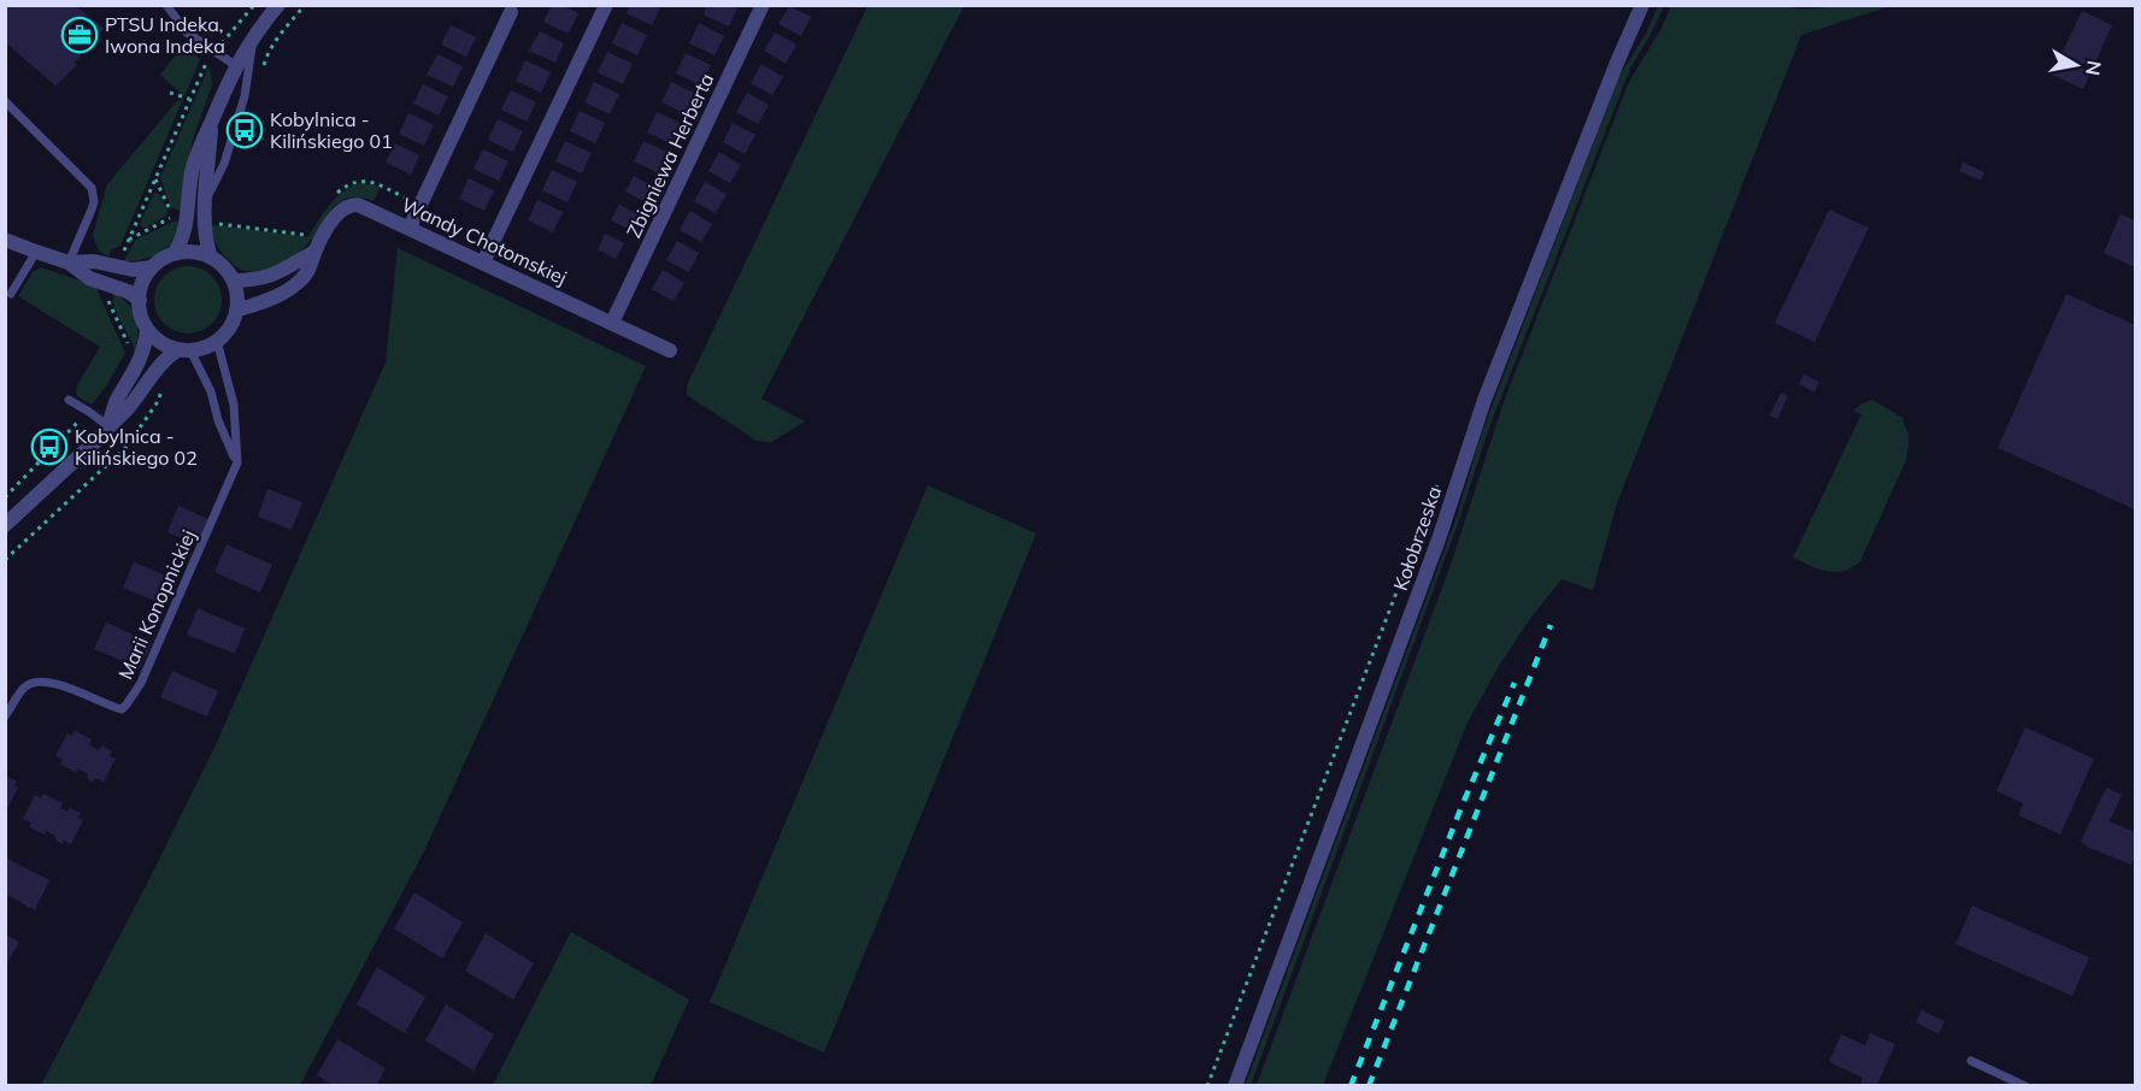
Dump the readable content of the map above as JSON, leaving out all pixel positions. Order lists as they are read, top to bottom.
{
  "streets": {
    "street": ["Zbigniewa Herberta", "Wandy Chotomskiej", "Kołobrzeska"],
    "lane": ["Marii Konopnickiej"]
  },
  "crossings": [
    ["Zbigniewa Herberta", "Wandy Chotomskiej"]
  ],
  "places": {
    "office": ["PTSU Indeka, Iwona Indeka"],
    "bus stop": ["Kobylnica - Kilińskiego 01", "Kobylnica - Kilińskiego 02"]
  },
  "north": "right"
}
